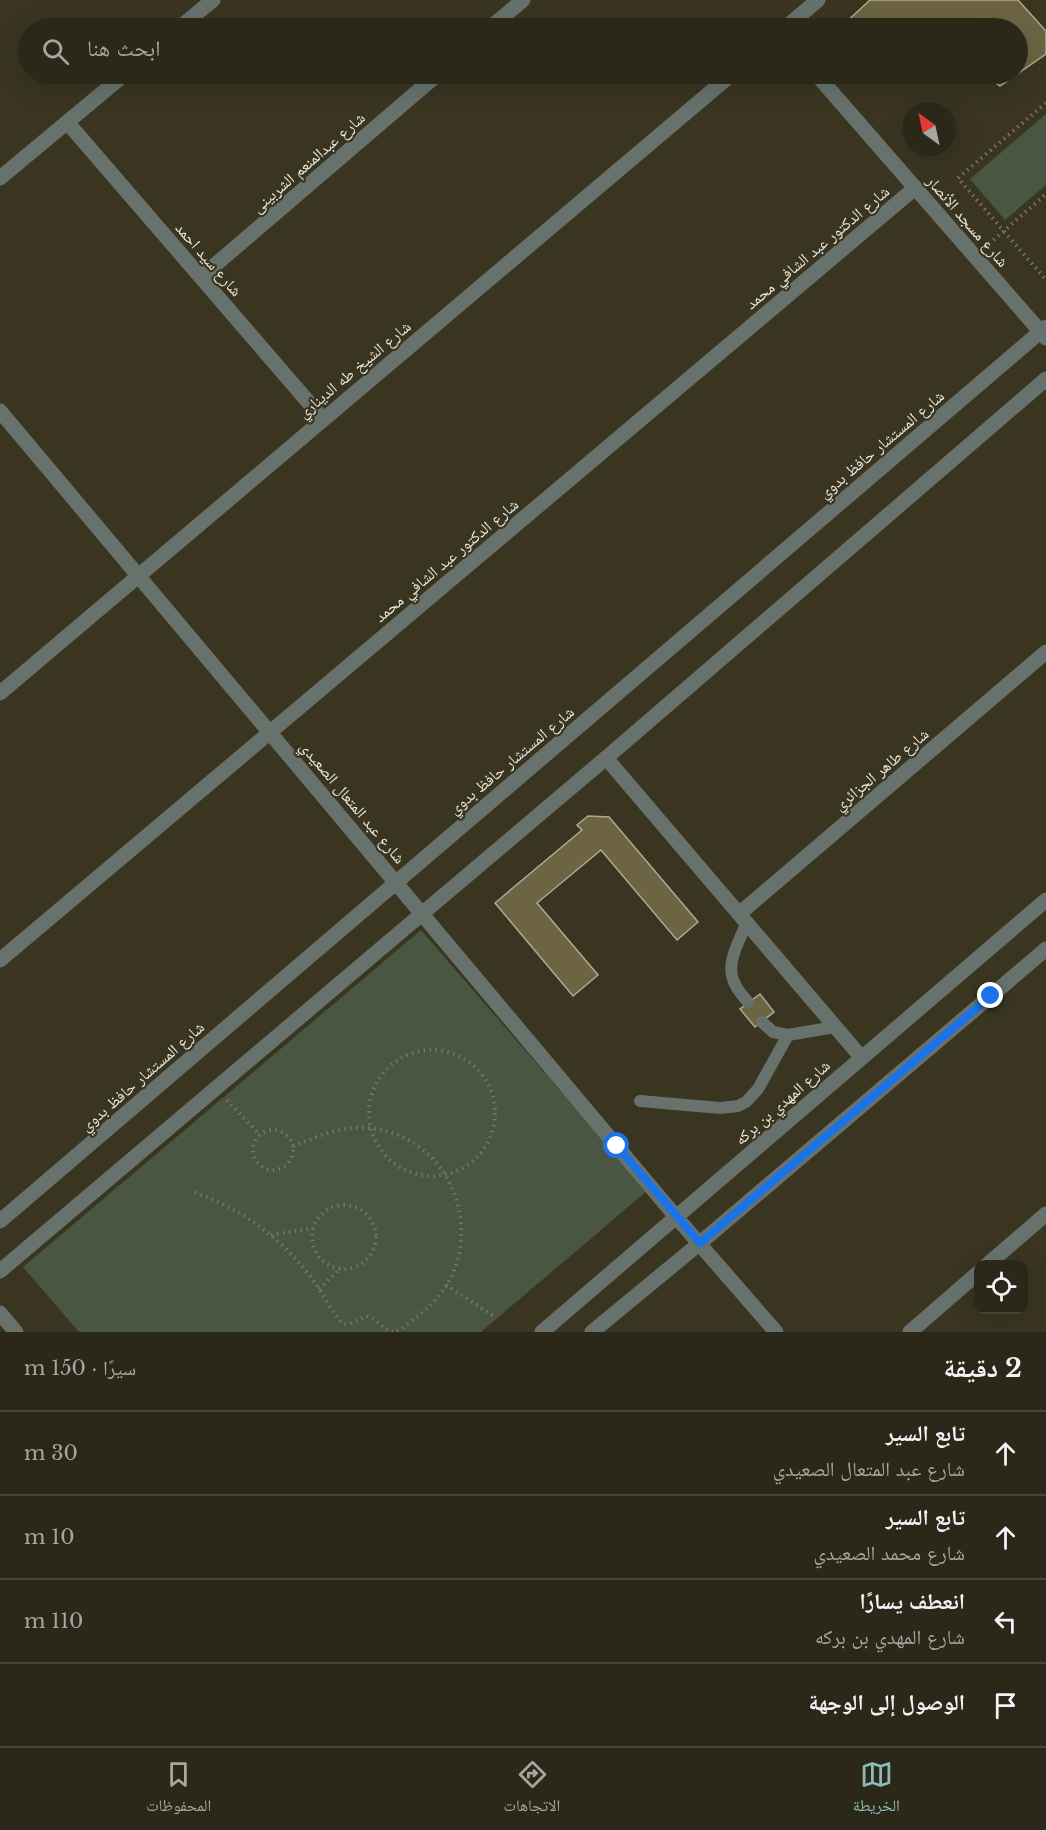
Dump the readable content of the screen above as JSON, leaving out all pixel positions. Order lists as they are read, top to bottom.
{
  "streets": {
    "street": [
      "شارع عبدالمنعم الشربينى",
      "شارع مسجد الأنصار",
      "شارع الدكتور عبد الشافي محمد",
      "شارع سيد احمد",
      "شارع الشيخ طه الديناري",
      "شارع المستشار حافظ بدوي",
      "شارع طاهر الجزائري",
      "شارع عبد المتعال الصعيدي",
      "شارع المهدي بن بركه"
    ]
  },
  "crossings": [
    ["شارع عبدالمنعم الشربينى", "شارع سيد احمد"],
    ["شارع مسجد الأنصار", "شارع الدكتور عبد الشافي محمد"],
    ["شارع مسجد الأنصار", "شارع المستشار حافظ بدوي"],
    ["شارع الدكتور عبد الشافي محمد", "شارع عبد المتعال الصعيدي"],
    ["شارع سيد احمد", "شارع الشيخ طه الديناري"],
    ["شارع الشيخ طه الديناري", "شارع عبد المتعال الصعيدي"],
    ["شارع المستشار حافظ بدوي", "شارع عبد المتعال الصعيدي"],
    ["شارع عبد المتعال الصعيدي", "شارع المهدي بن بركه"]
  ],
  "north": "top left",
  "page": {
    "search": "ابحث هنا",
    "heading": ["2 دقيقة", "سيرًا · 150 m"],
    "list": [
      ["تابع السير", "شارع عبد المتعال الصعيدي", "30 m"],
      ["تابع السير", "شارع محمد الصعيدي", "10 m"],
      ["انعطف يسارًا", "شارع المهدي بن بركه", "110 m"],
      "الوصول إلى الوجهة"
    ],
    "nav": ["الخريطة", "الاتجاهات", "المحفوظات"]
  }
}
